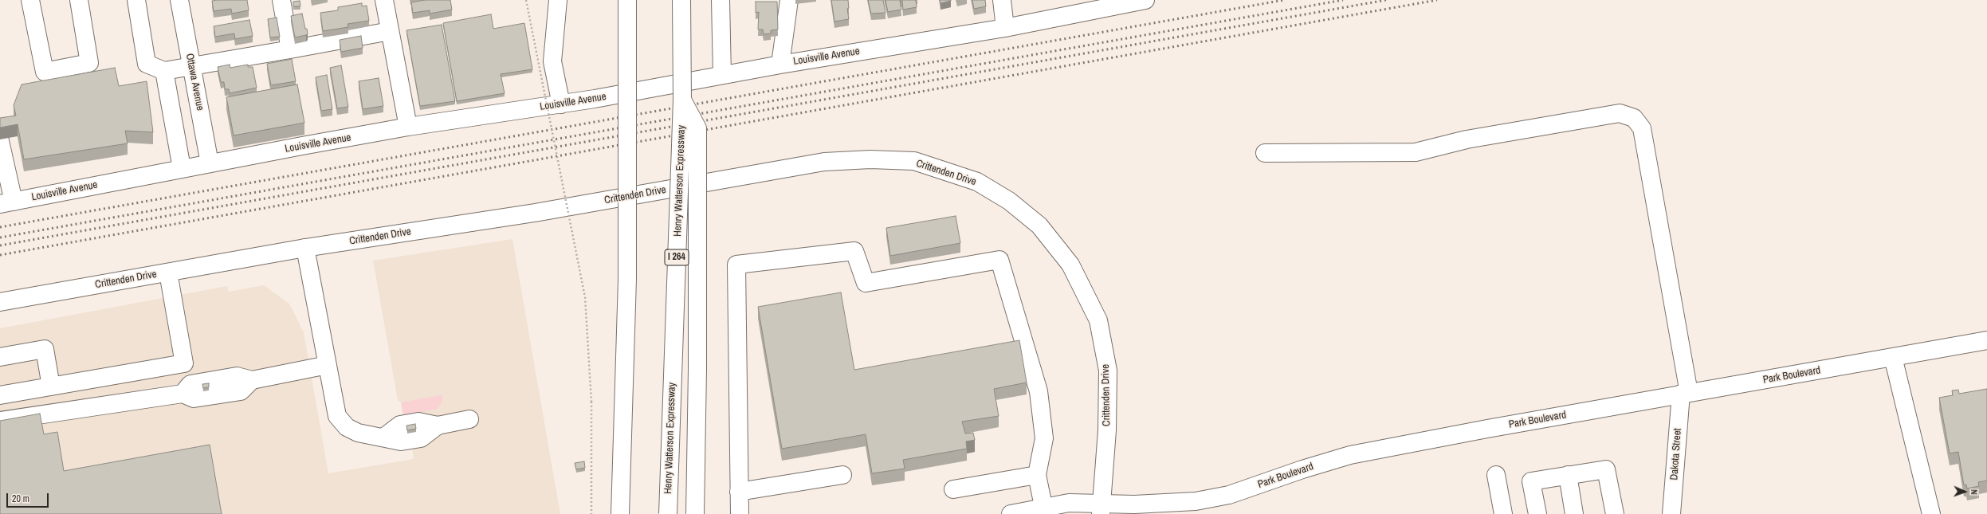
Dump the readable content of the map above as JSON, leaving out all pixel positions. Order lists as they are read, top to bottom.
{
  "streets": {
    "main road": [
      "Louisville Avenue",
      "Ottawa Avenue",
      "Crittenden Drive",
      "Henry Watterson Expressway",
      "I 264",
      "Park Boulevard",
      "Dakota Street"
    ]
  },
  "crossings": [
    ["Louisville Avenue", "Ottawa Avenue"],
    ["Crittenden Drive", "Park Boulevard"],
    ["Park Boulevard", "Dakota Street"]
  ],
  "scale_bar": "20 m",
  "north": "right"
}
